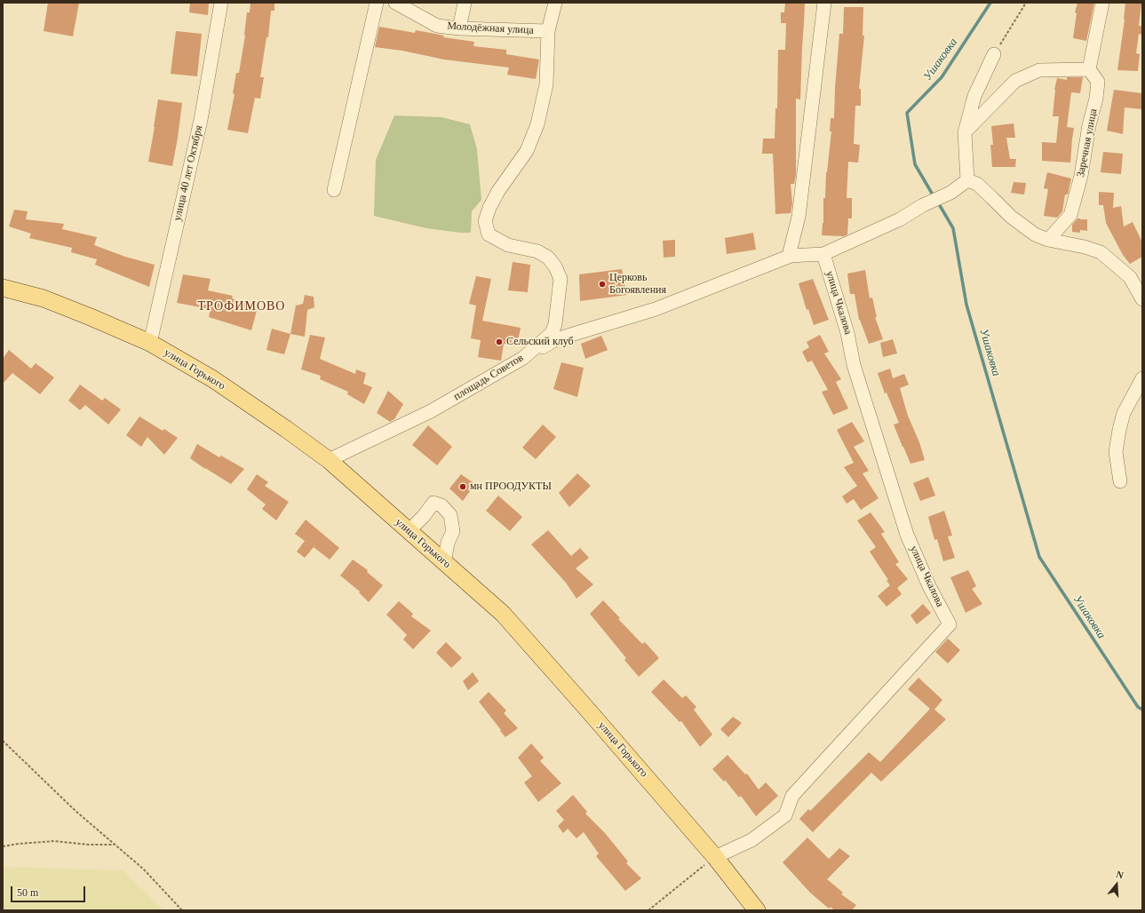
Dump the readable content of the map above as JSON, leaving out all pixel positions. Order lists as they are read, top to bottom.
{
  "streets": {
    "main road": ["улица Горького"],
    "street": [
      "Молодёжная улица",
      "Заречная улица",
      "улица 40 лет Октября",
      "улица Чкалова",
      "площадь Советов"
    ]
  },
  "crossings": [
    ["Молодёжная улица", "площадь Советов"],
    ["улица 40 лет Октября", "улица Горького"],
    ["улица Чкалова", "улица Горького"],
    ["улица Горького", "площадь Советов"]
  ],
  "districts": ["ТРОФИМОВО"],
  "water": ["Ушаковка"],
  "places": ["Церковь Богоявления", "Сельский клуб", "мн ПРООДУКТЫ"],
  "scale_bar": "50 m",
  "north": "top"
}
